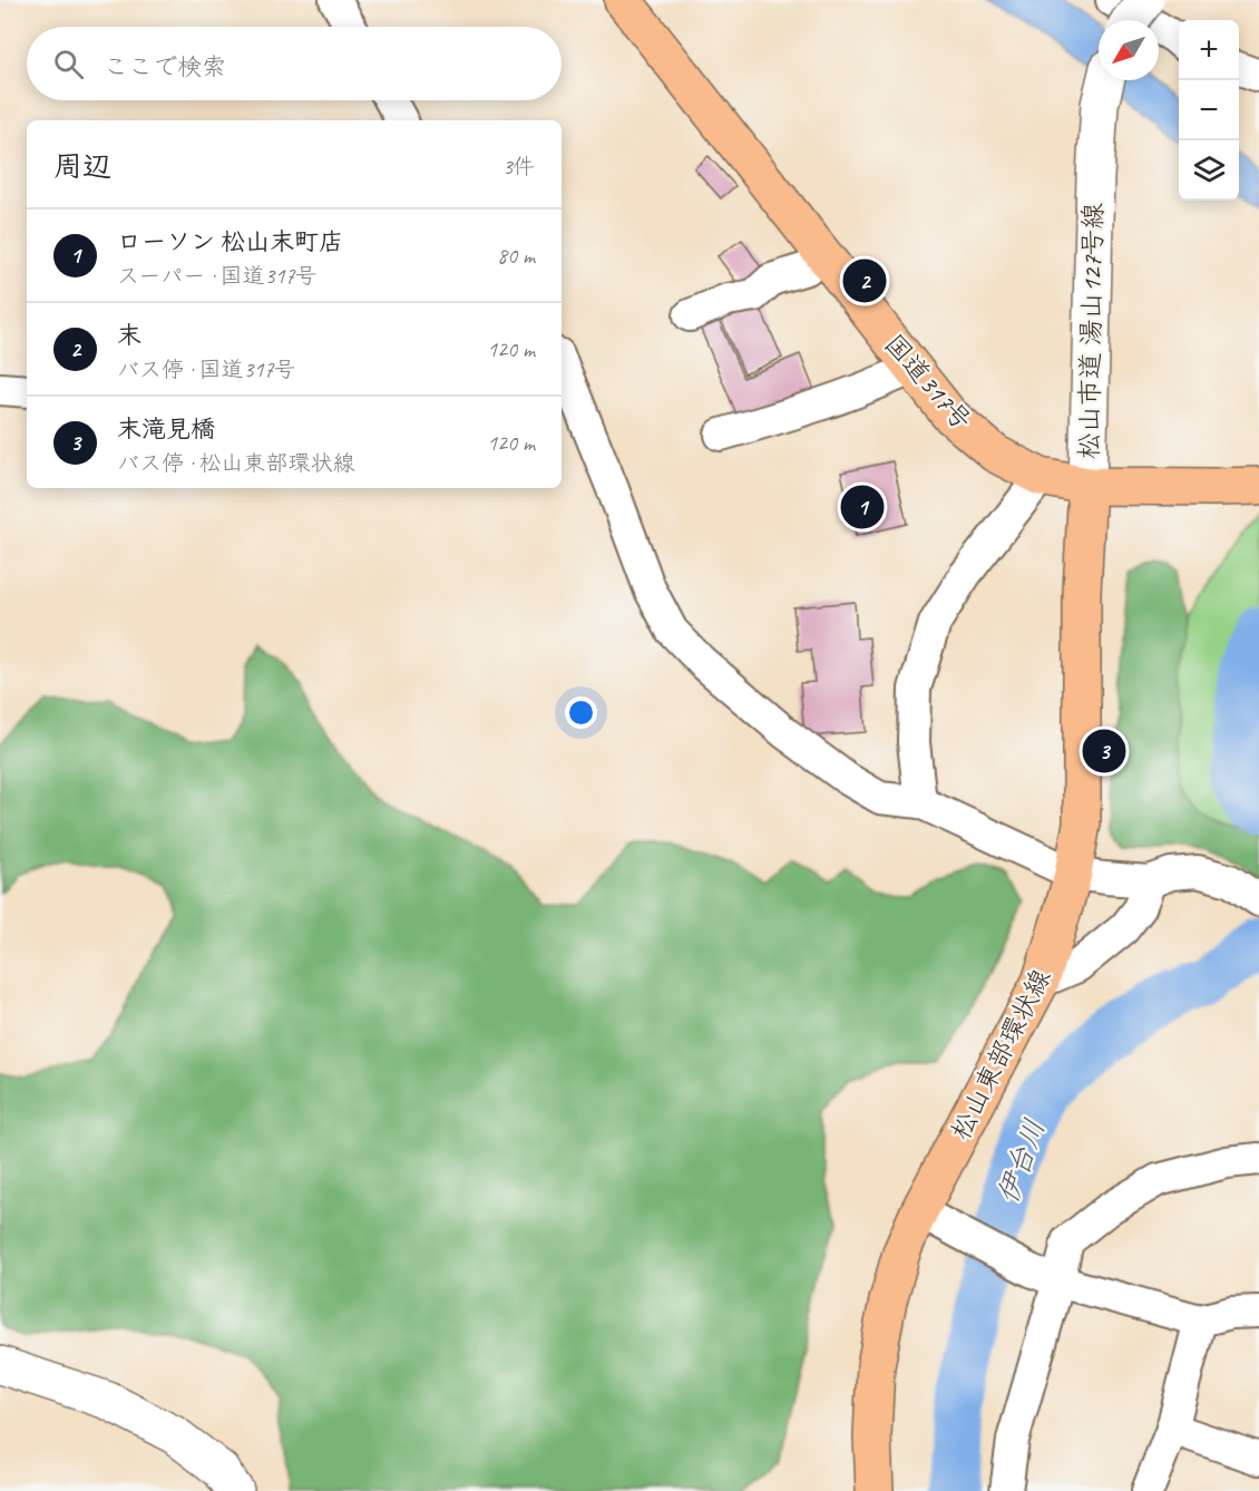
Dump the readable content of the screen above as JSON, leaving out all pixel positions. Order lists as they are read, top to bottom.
{
  "streets": {
    "main road": ["国道317号", "松山東部環状線"],
    "street": ["松山市道 湯山127号線"]
  },
  "crossings": [
    ["松山市道 湯山127号線", "国道317号"],
    ["松山市道 湯山127号線", "松山東部環状線"],
    ["国道317号", "松山東部環状線"]
  ],
  "water": ["伊台川"],
  "north": "bottom left",
  "page": {
    "map_buttons": ["+", "−"],
    "search": "ここで検索",
    "heading": ["周辺", "3件"],
    "list": [
      {
        "mark": "1",
        "name": "ローソン 松山末町店",
        "note": "スーパー · 国道317号",
        "value": "80 m"
      },
      {
        "mark": "2",
        "name": "末",
        "note": "バス停 · 国道317号",
        "value": "120 m"
      },
      {
        "mark": "3",
        "name": "末滝見橋",
        "note": "バス停 · 松山東部環状線",
        "value": "120 m"
      }
    ],
    "pins": ["2", "1", "3"]
  }
}
